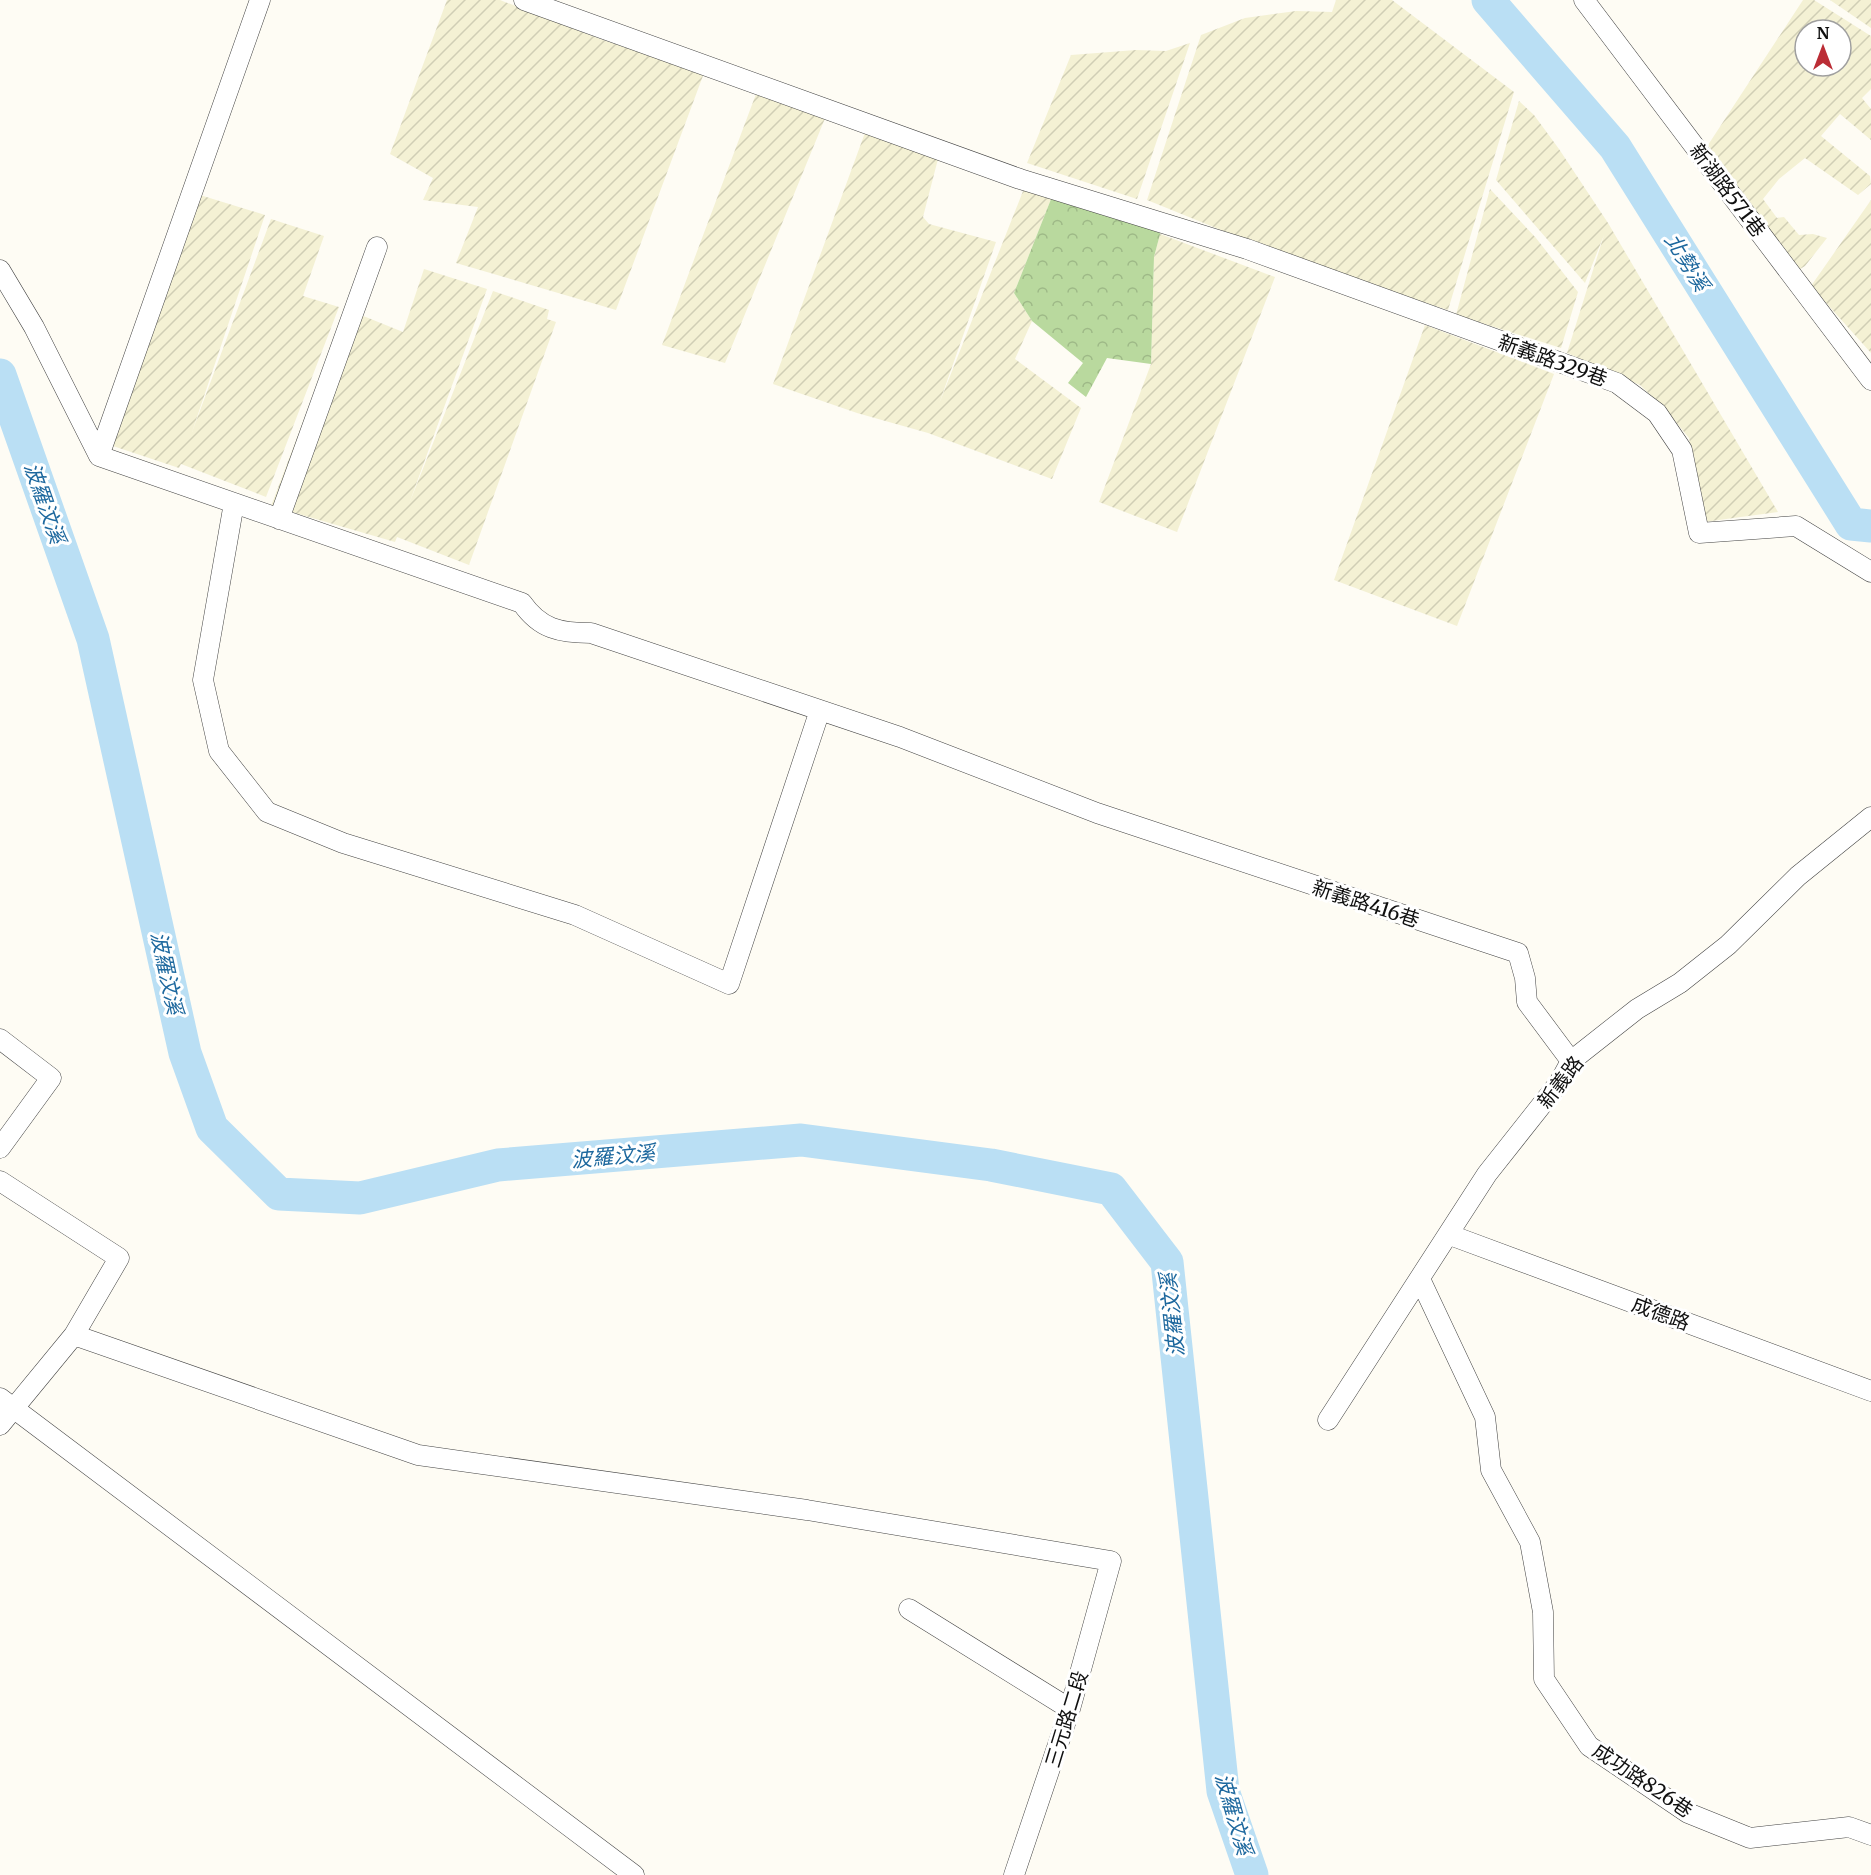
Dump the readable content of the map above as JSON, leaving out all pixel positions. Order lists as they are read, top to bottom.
{
  "streets": {
    "street": [
      "新湖路571巷",
      "新義路329巷",
      "新義路416巷",
      "新義路",
      "成德路",
      "三元路二段",
      "成功路826巷"
    ]
  },
  "crossings": [
    ["新義路416巷", "新義路"],
    ["新義路", "成德路"],
    ["新義路", "成功路826巷"]
  ],
  "water": ["北勢溪", "波羅汶溪"],
  "north": "top"
}
